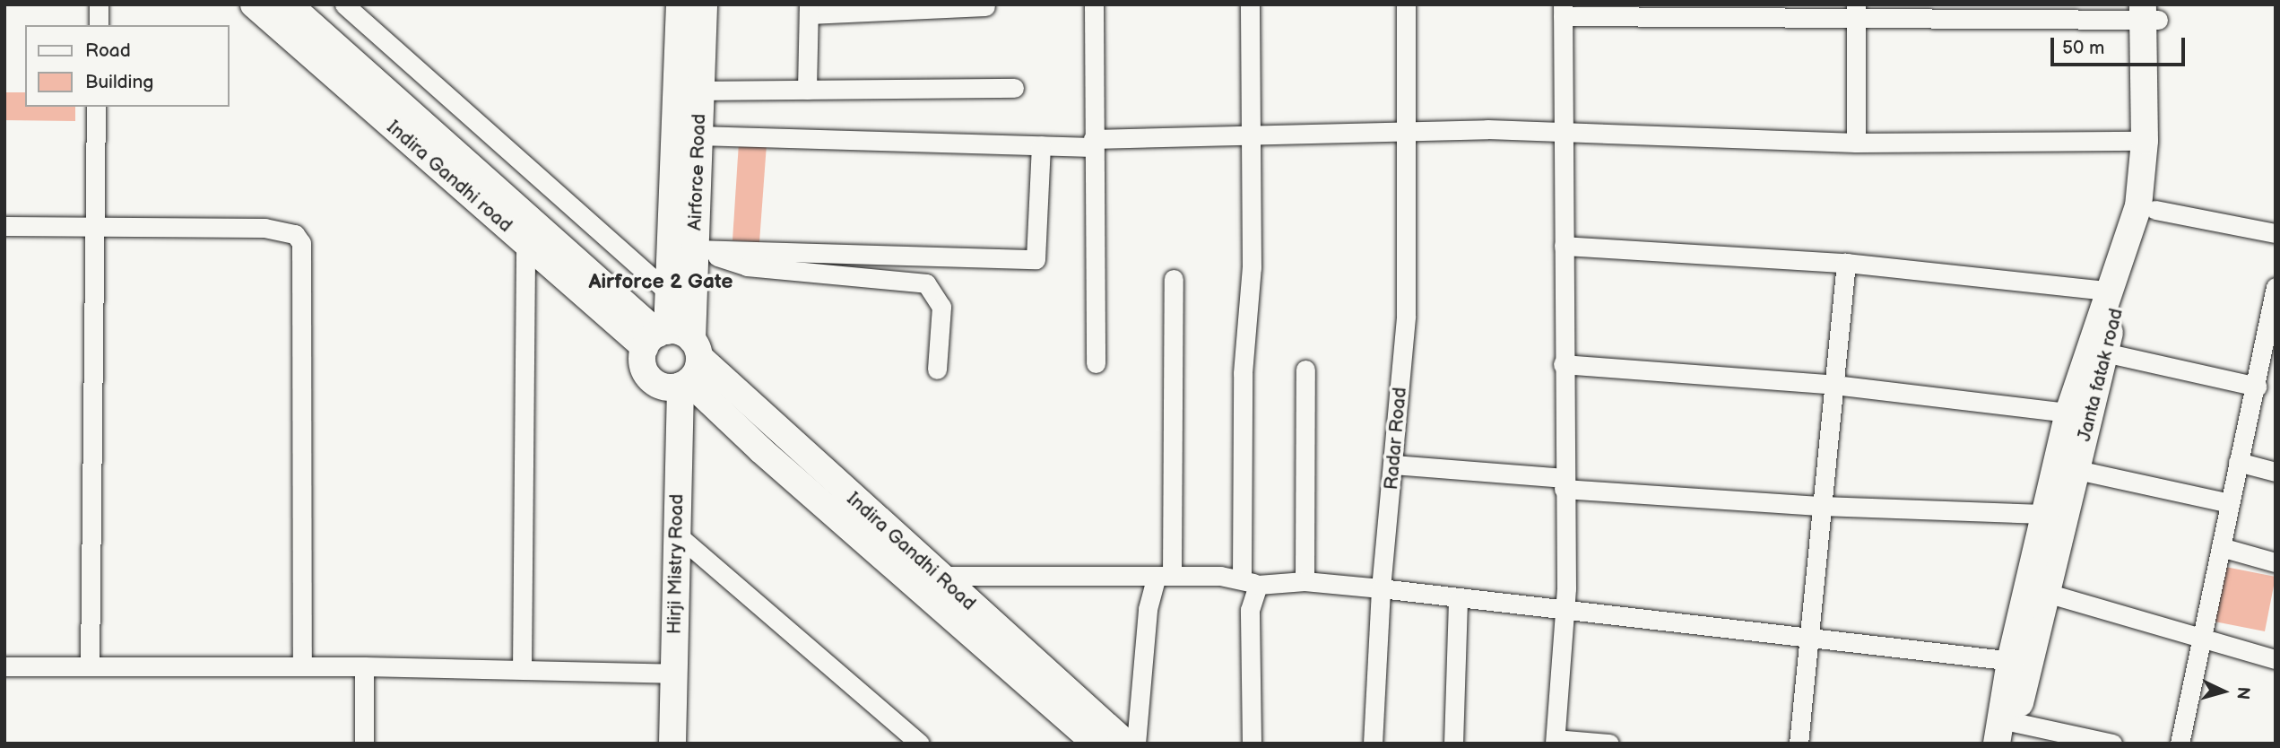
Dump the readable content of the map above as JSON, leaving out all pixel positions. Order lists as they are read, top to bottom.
{
  "streets": {
    "main road": [
      "Airforce Road",
      "Indira Gandhi road",
      "Janta fatak road",
      "Indira Gandhi Road",
      "Hirji Mistry Road"
    ],
    "street": ["Radar Road"]
  },
  "crossings": [
    ["Airforce Road", "Indira Gandhi road"],
    ["Airforce Road", "Indira Gandhi Road"],
    ["Indira Gandhi road", "Indira Gandhi Road"],
    ["Indira Gandhi Road", "Hirji Mistry Road"]
  ],
  "districts": ["Airforce 2 Gate"],
  "legend": ["Road", "Building"],
  "scale_bar": "50 m",
  "north": "right"
}
